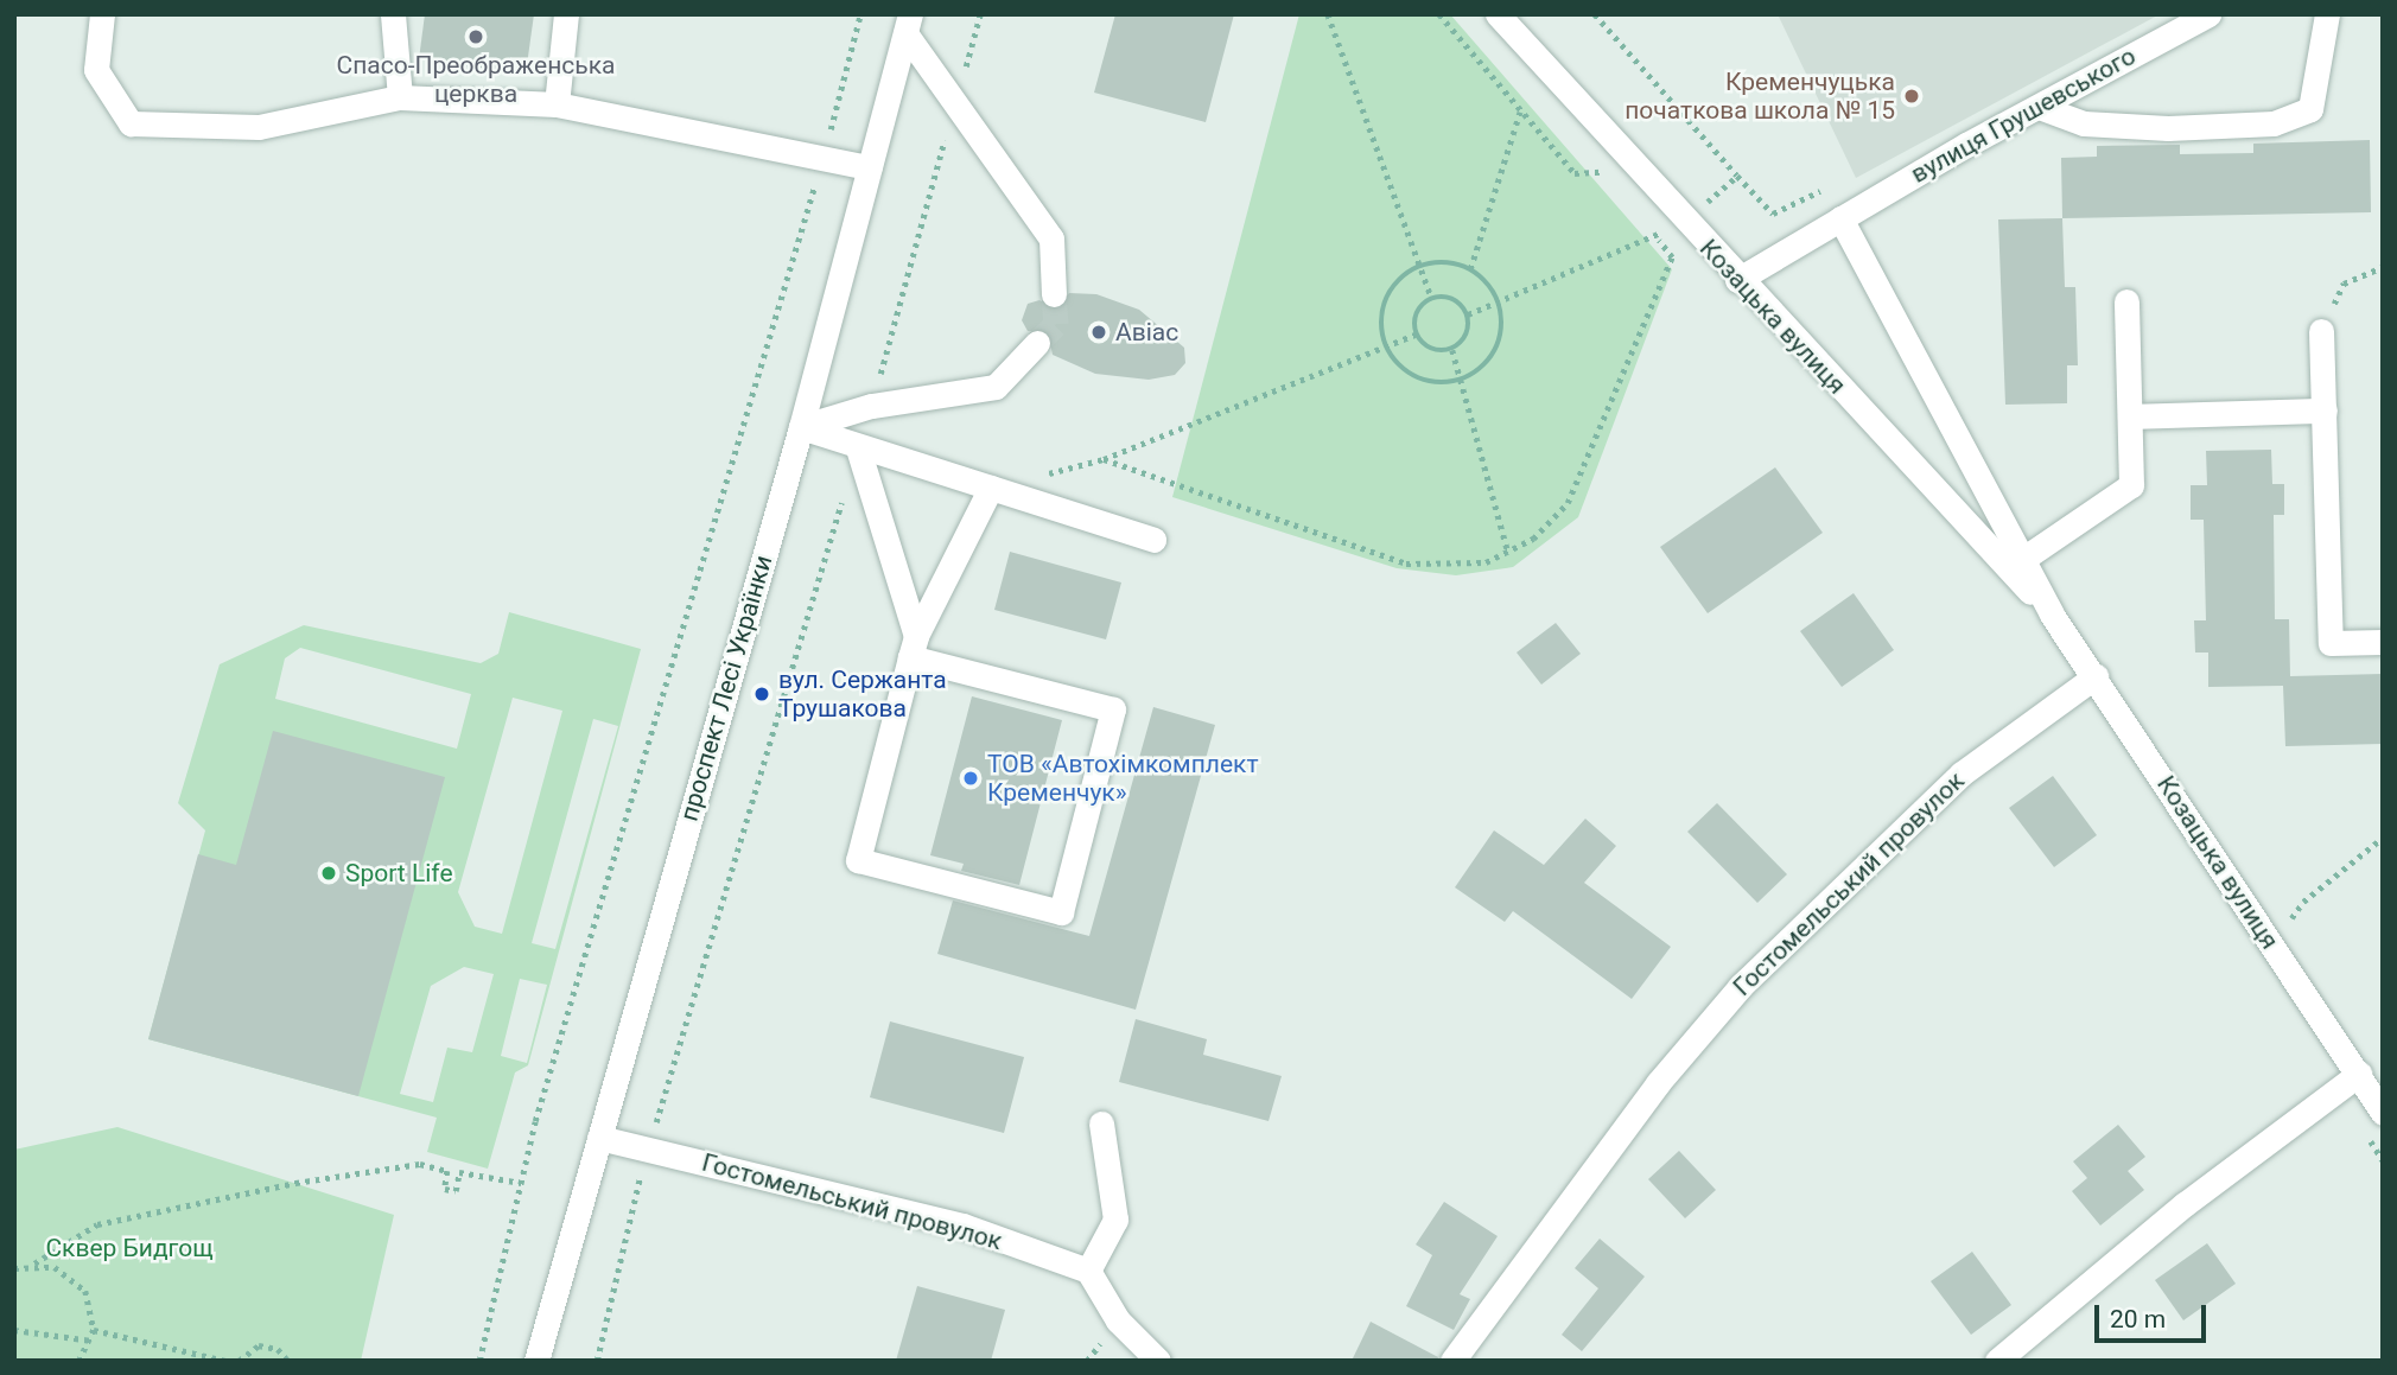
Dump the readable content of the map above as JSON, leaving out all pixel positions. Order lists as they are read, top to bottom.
{
  "streets": {
    "street": [
      "вулиця Грушевського",
      "Козацька вулиця",
      "проспект Лесі Українки",
      "Гостомельський провулок"
    ]
  },
  "crossings": [
    ["вулиця Грушевського", "Козацька вулиця"],
    ["Козацька вулиця", "Гостомельський провулок"],
    ["проспект Лесі Українки", "Гостомельський провулок"]
  ],
  "parks": ["Сквер Бидгощ"],
  "places": [
    "Спасо-Преображенська церква",
    "Кременчуцька початкова школа № 15",
    "Авіас",
    "вул. Сержанта Трушакова",
    "ТОВ «Автохімкомплект Кременчук»",
    "Sport Life"
  ],
  "scale_bar": "20 m"
}
